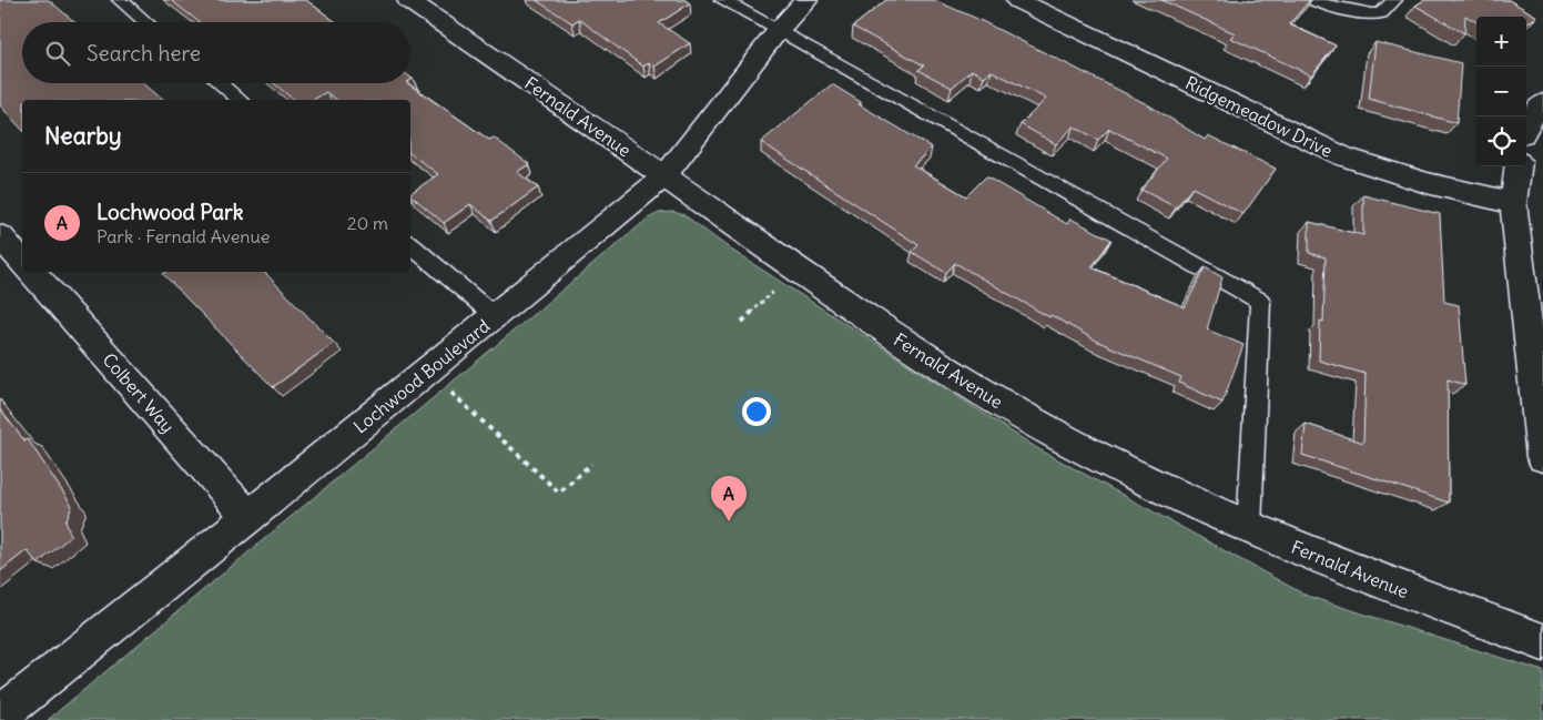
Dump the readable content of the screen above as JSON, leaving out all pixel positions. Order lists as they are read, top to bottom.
{
  "streets": {
    "street": [
      "Fernald Avenue",
      "Ridgemeadow Drive",
      "Lochwood Boulevard",
      "Colbert Way"
    ]
  },
  "crossings": [
    ["Fernald Avenue", "Lochwood Boulevard"],
    ["Lochwood Boulevard", "Colbert Way"]
  ],
  "page": {
    "map_buttons": ["+", "−"],
    "search": "Search here",
    "heading": "Nearby",
    "list": [
      {
        "mark": "A",
        "name": "Lochwood Park",
        "note": "Park · Fernald Avenue",
        "value": "20 m"
      }
    ],
    "pins": "A"
  }
}
